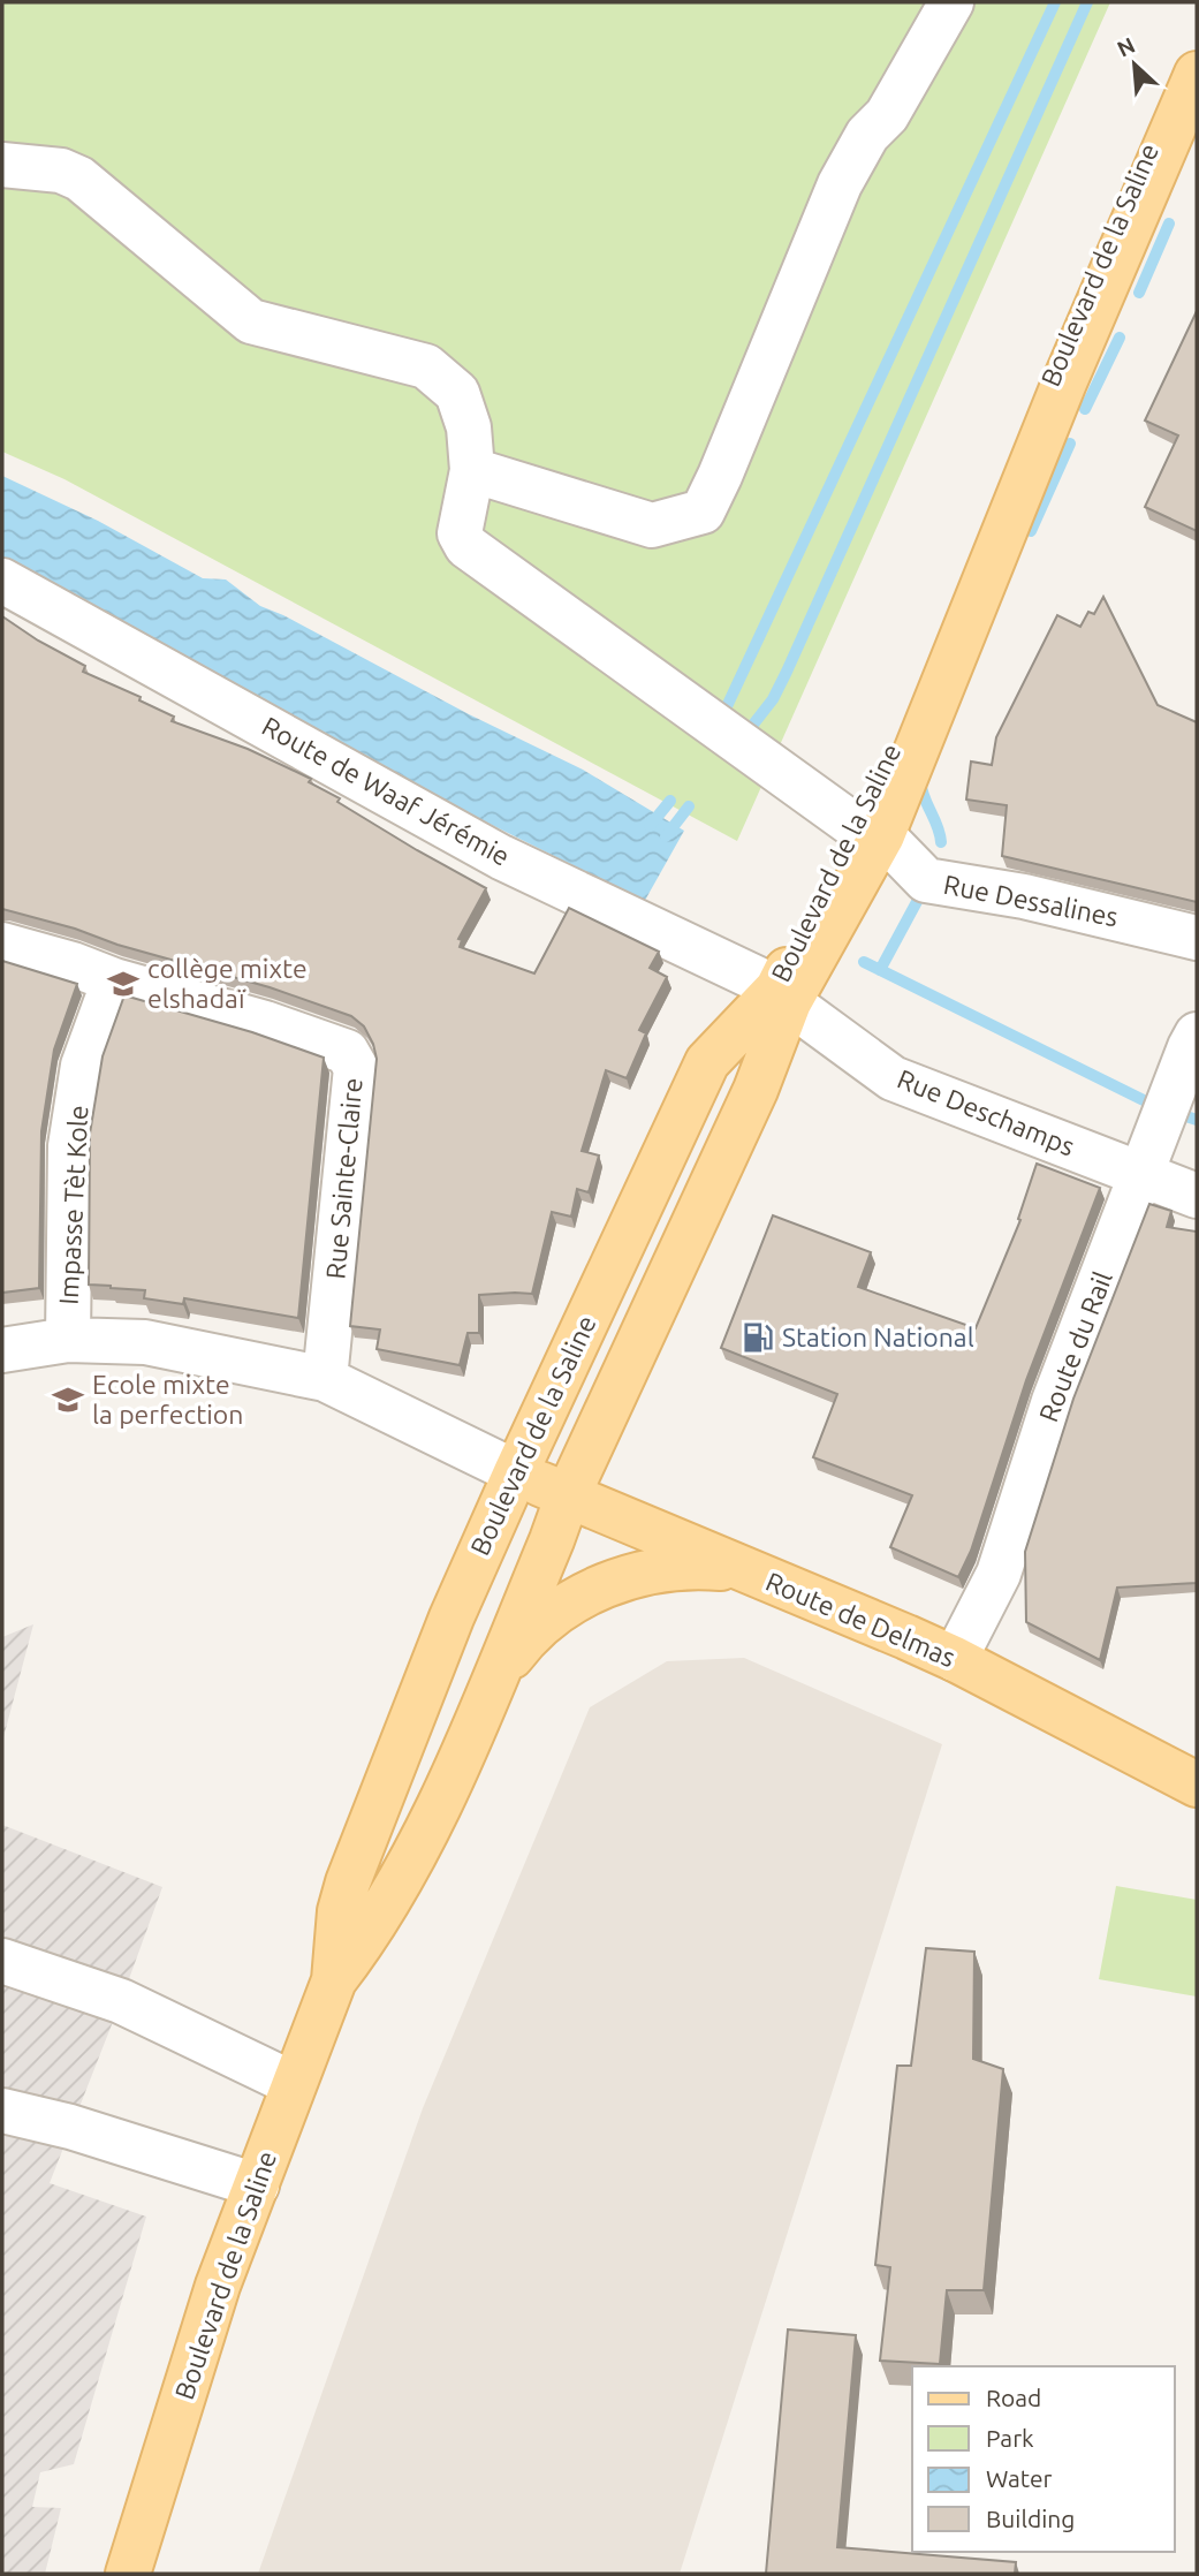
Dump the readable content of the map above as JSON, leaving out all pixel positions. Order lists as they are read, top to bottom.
{
  "streets": {
    "main road": ["Boulevard de la Saline", "Route de Delmas"],
    "street": [
      "Route de Waaf Jérémie",
      "Rue Dessalines",
      "Rue Deschamps",
      "Rue Sainte-Claire",
      "Impasse Tèt Kole",
      "Route du Rail"
    ]
  },
  "crossings": [
    ["Boulevard de la Saline", "Route de Waaf Jérémie"],
    ["Boulevard de la Saline", "Rue Dessalines"],
    ["Boulevard de la Saline", "Rue Deschamps"],
    ["Boulevard de la Saline", "Route de Delmas"],
    ["Route de Waaf Jérémie", "Rue Deschamps"],
    ["Rue Deschamps", "Route du Rail"],
    ["Rue Sainte-Claire", "Impasse Tèt Kole"],
    ["Route du Rail", "Route de Delmas"]
  ],
  "places": {
    "school or university": ["collège mixte elshadaï", "Ecole mixte la perfection"],
    "fuel station": ["Station National"]
  },
  "legend": [
    "Road",
    "Park",
    "Water",
    "Building"
  ],
  "north": "top left"
}
